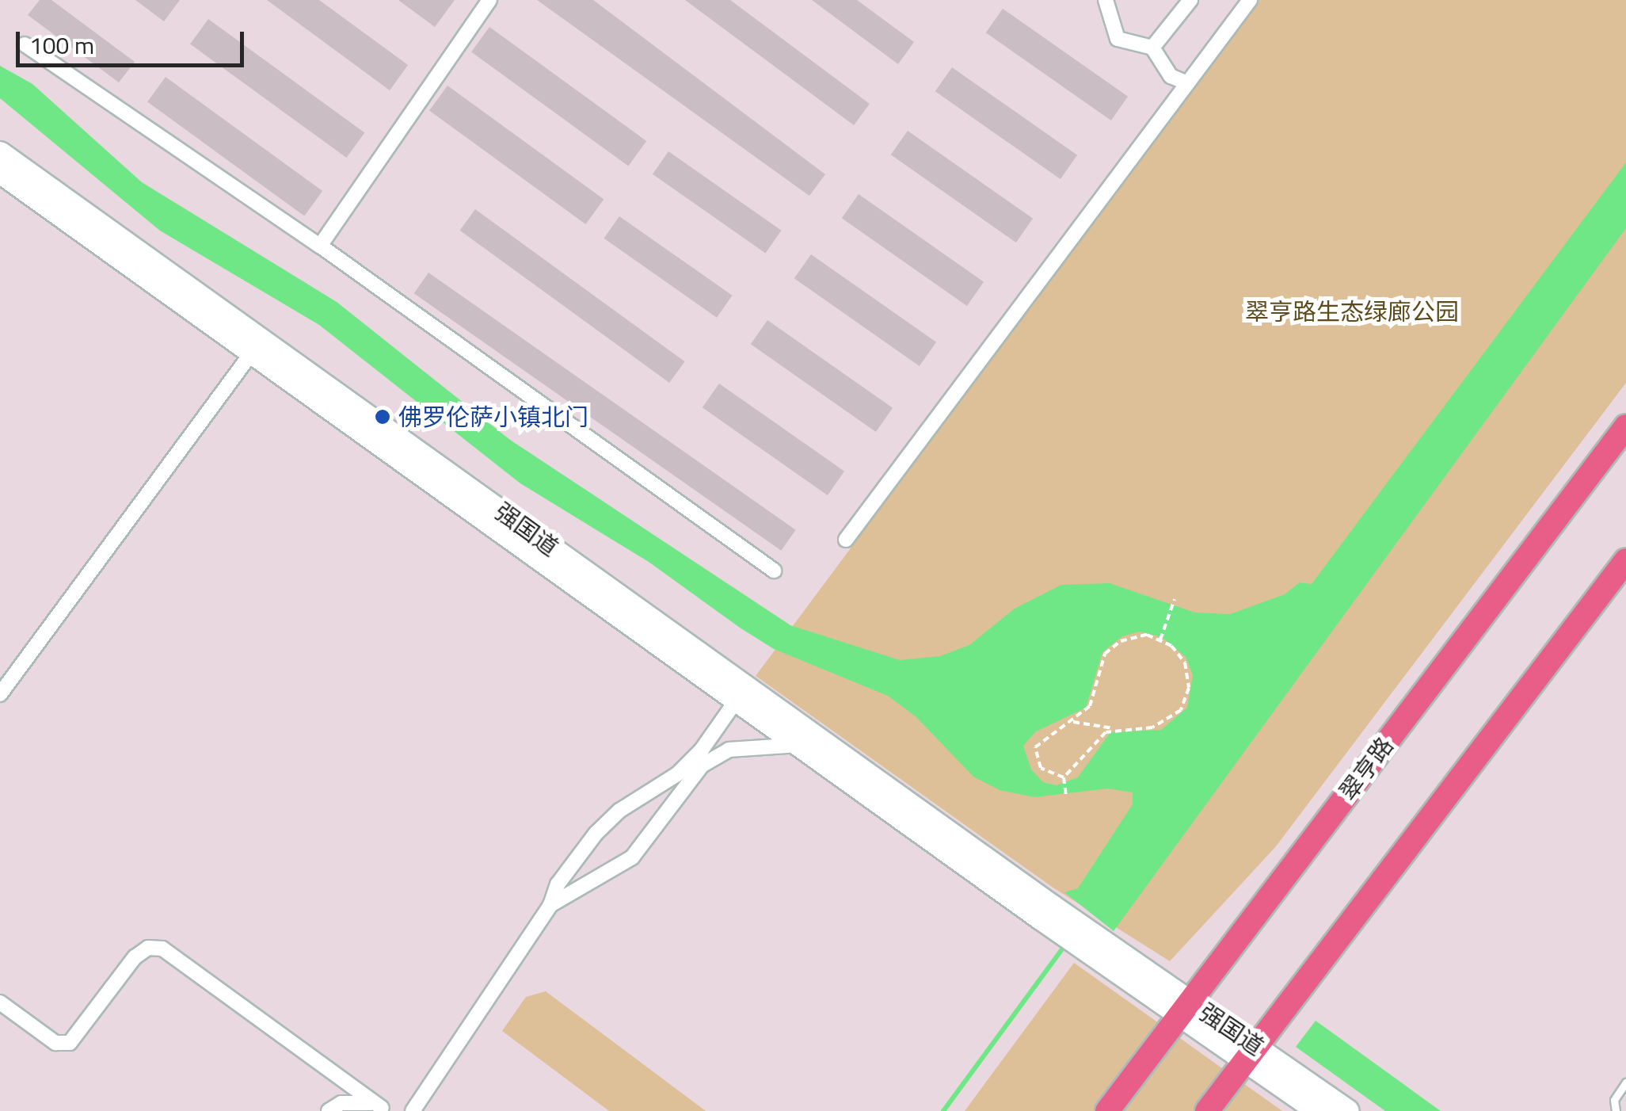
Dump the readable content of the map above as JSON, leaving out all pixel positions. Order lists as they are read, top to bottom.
{
  "streets": {
    "main road": ["强国道", "翠亨路"]
  },
  "crossings": [
    ["强国道", "翠亨路"]
  ],
  "parks": ["翠亨路生态绿廊公园"],
  "places": ["佛罗伦萨小镇北门"],
  "scale_bar": "100 m"
}
